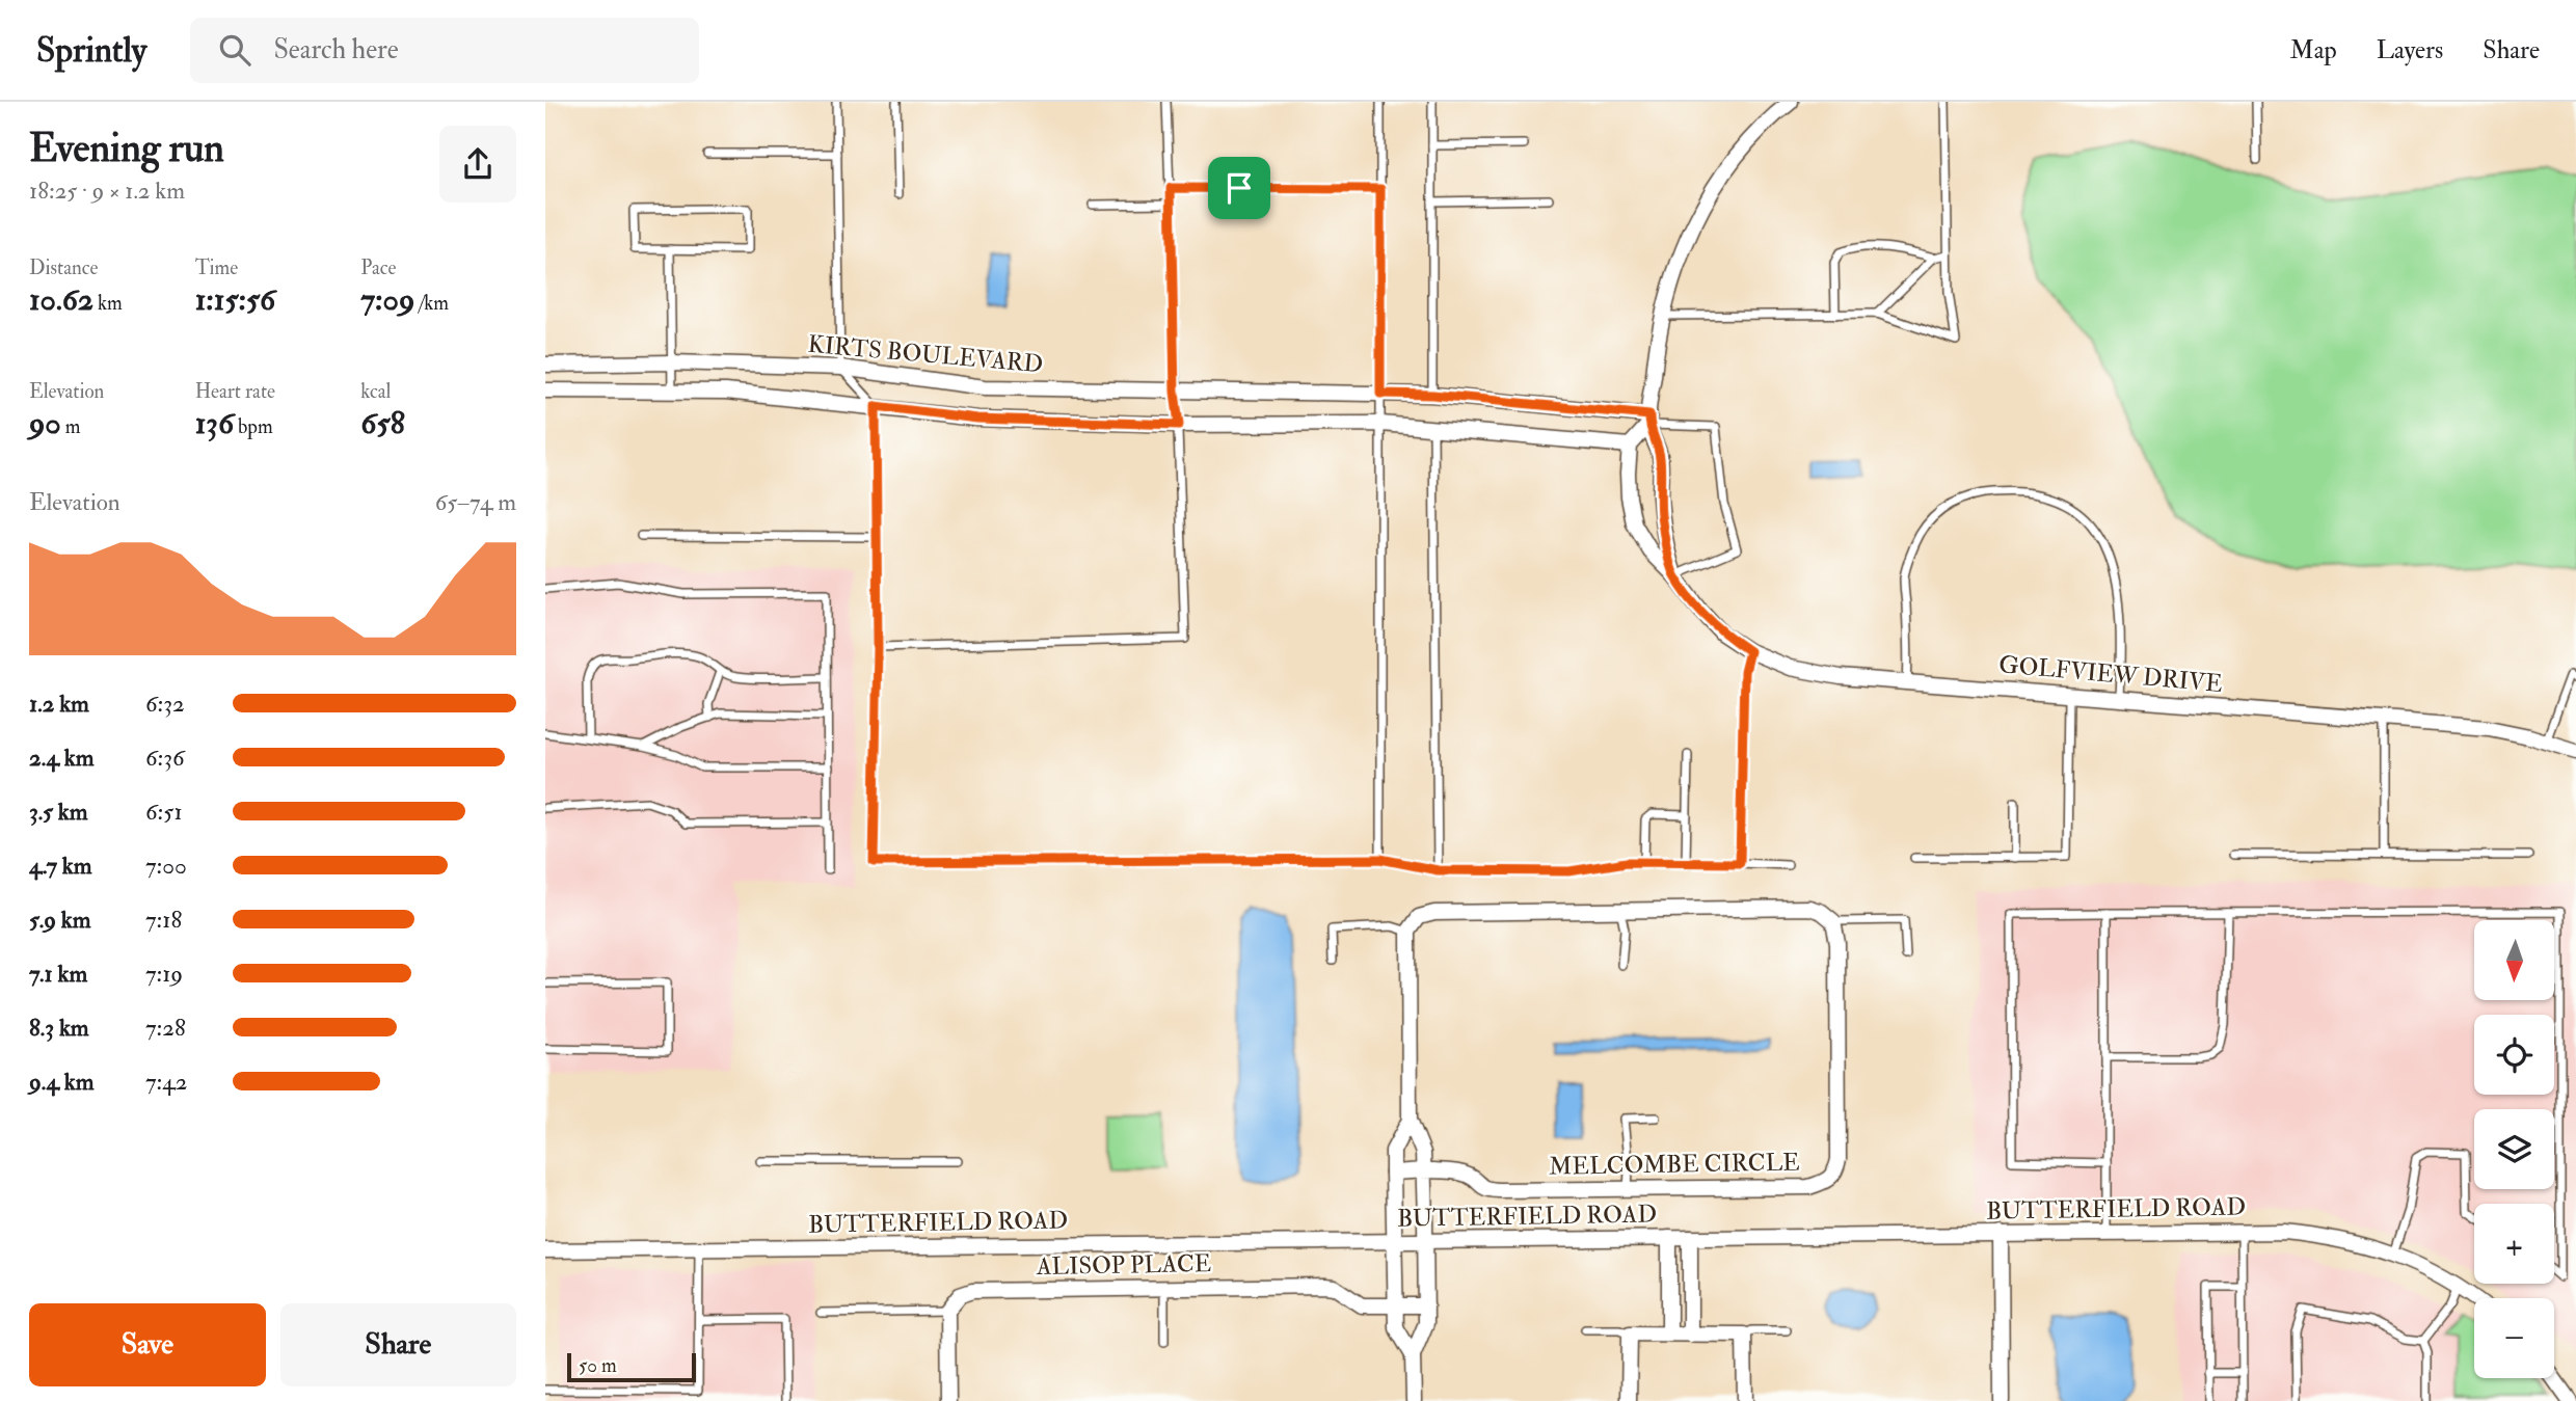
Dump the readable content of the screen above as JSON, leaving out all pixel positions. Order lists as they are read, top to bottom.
{
  "streets": {
    "street": [
      "KIRTS BOULEVARD",
      "GOLFVIEW DRIVE",
      "MELCOMBE CIRCLE",
      "BUTTERFIELD ROAD",
      "ALISOP PLACE"
    ]
  },
  "crossings": [
    ["KIRTS BOULEVARD", "GOLFVIEW DRIVE"]
  ],
  "scale_bar": "50 m",
  "north": "bottom",
  "page": {
    "header": "Sprintly",
    "search": "Search here",
    "nav": ["Map", "Layers", "Share"],
    "heading": ["Evening run", "18:25 · 9 × 1.2 km"],
    "stats": [
      ["Distance", "10.62 km"],
      ["Time", "1:15:56"],
      ["Pace", "7:09 /km"],
      ["Elevation", "90 m"],
      ["Heart rate", "136 bpm"],
      ["kcal", "658"]
    ],
    "chart": ["Elevation", "65–74 m"],
    "list": [
      {
        "name": "1.2 km",
        "note": "6:32"
      },
      {
        "name": "2.4 km",
        "note": "6:36"
      },
      {
        "name": "3.5 km",
        "note": "6:51"
      },
      {
        "name": "4.7 km",
        "note": "7:00"
      },
      {
        "name": "5.9 km",
        "note": "7:18"
      },
      {
        "name": "7.1 km",
        "note": "7:19"
      },
      {
        "name": "8.3 km",
        "note": "7:28"
      },
      {
        "name": "9.4 km",
        "note": "7:42"
      }
    ],
    "map_buttons": ["+", "−"],
    "buttons": ["Save", "Share"],
    "scale": "50 m"
  }
}
